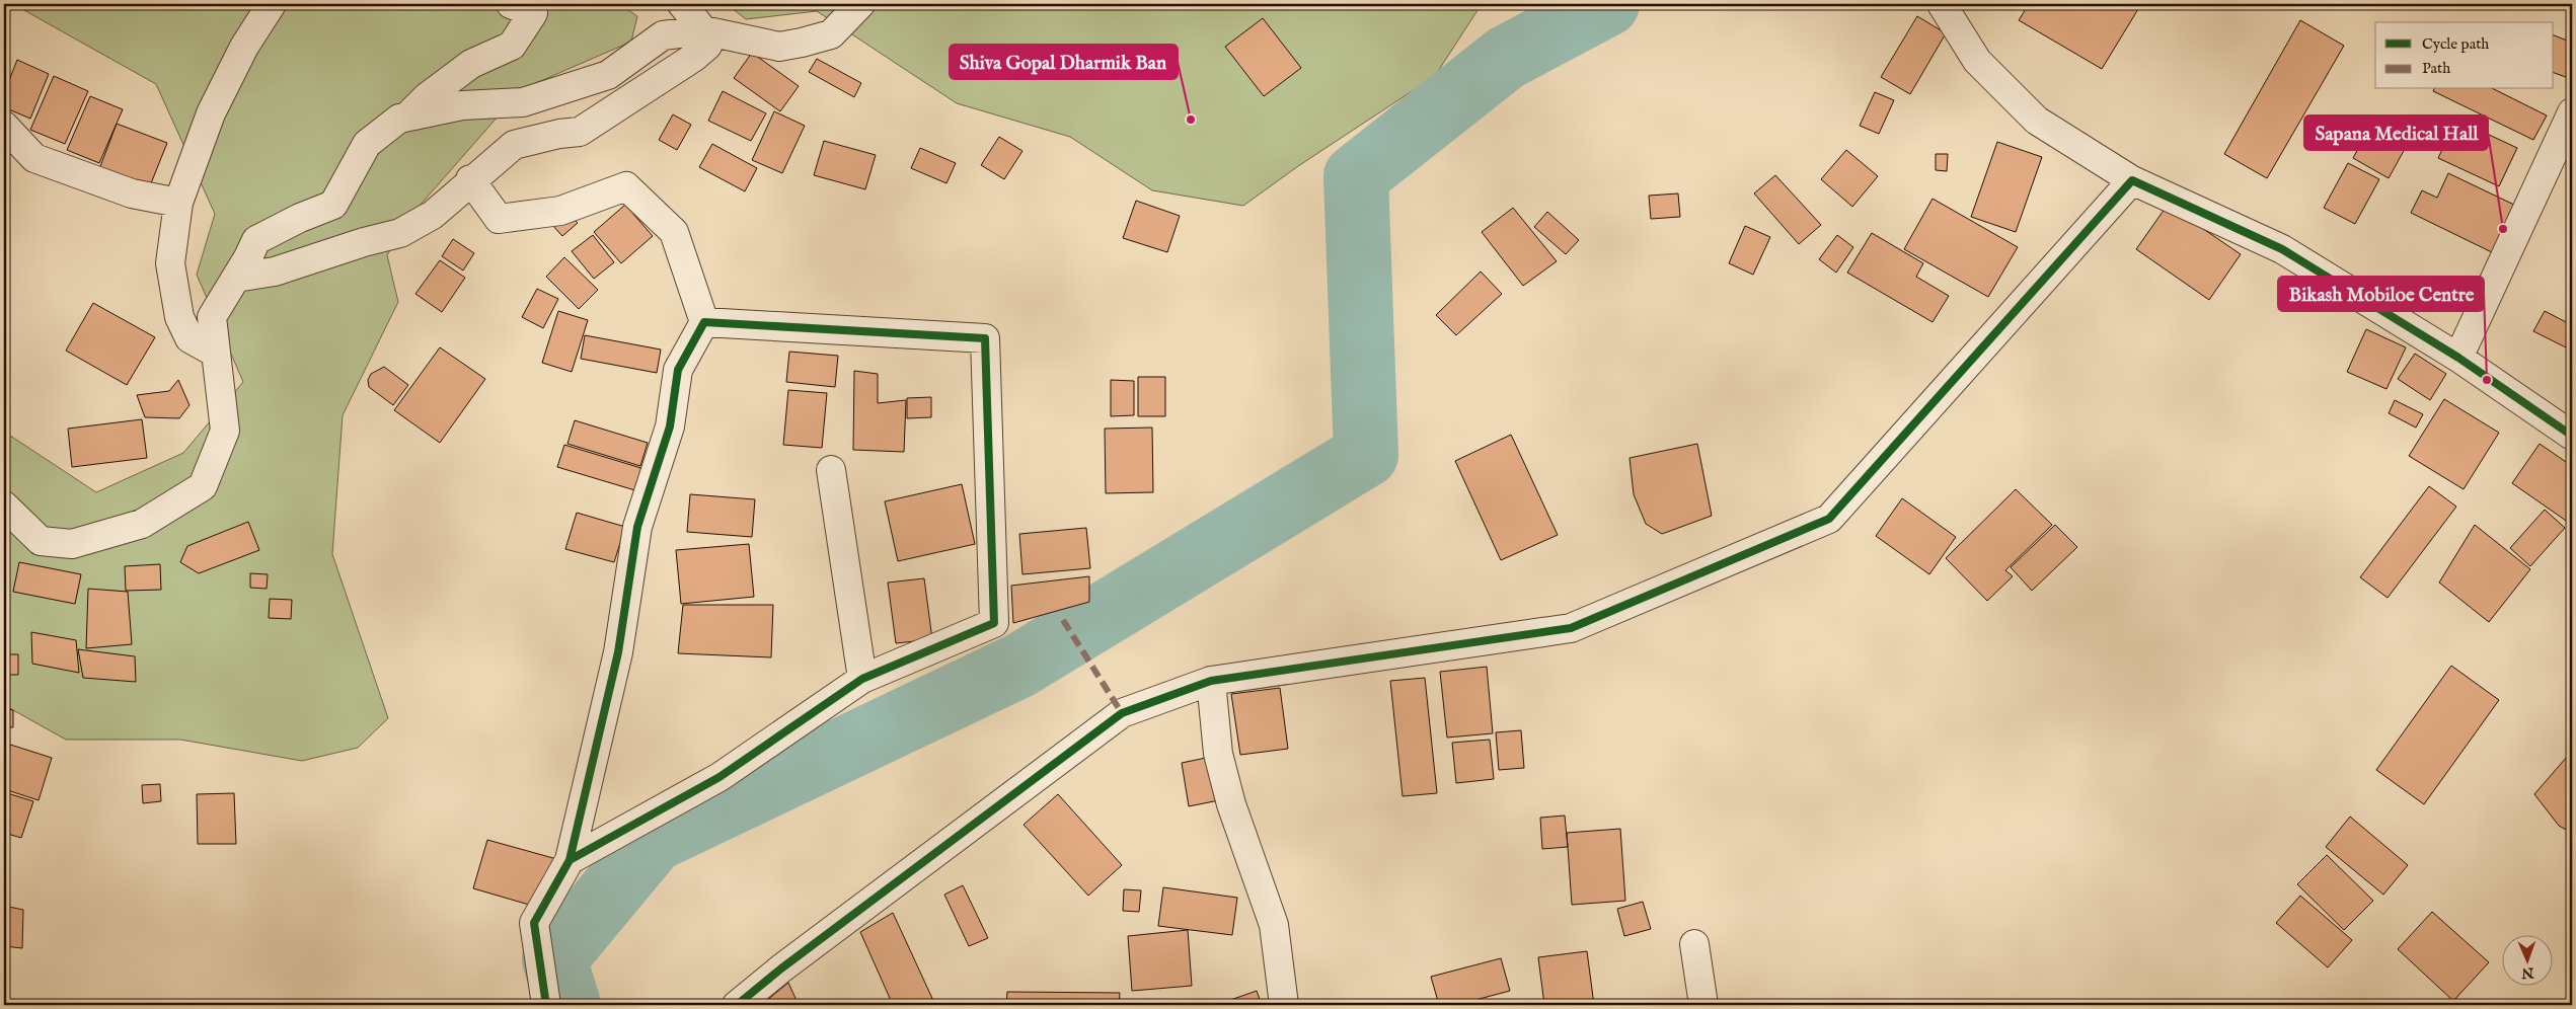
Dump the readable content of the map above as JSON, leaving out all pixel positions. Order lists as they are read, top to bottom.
{
  "places": ["Shiva Gopal Dharmik Ban", "Sapana Medical Hall", "Bikash Mobiloe Centre"],
  "legend": ["Cycle path", "Path"],
  "north": "bottom"
}
